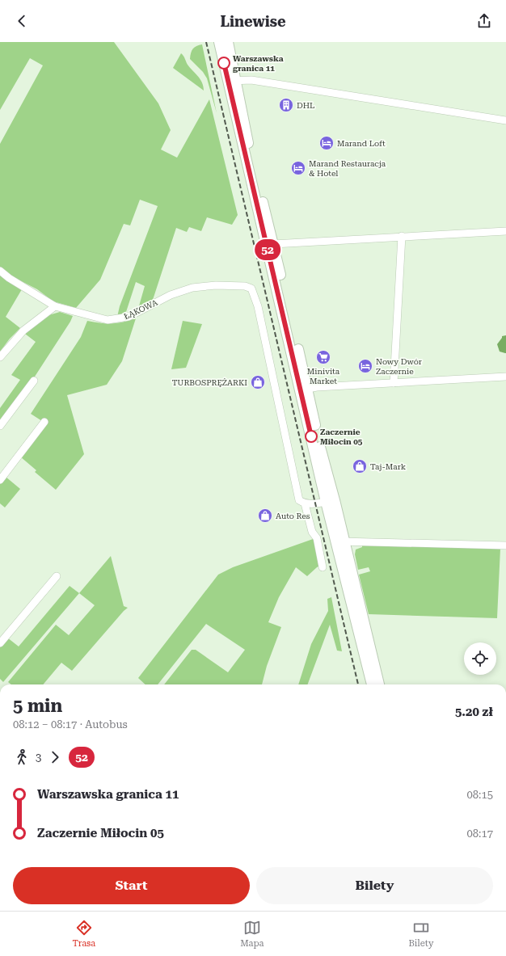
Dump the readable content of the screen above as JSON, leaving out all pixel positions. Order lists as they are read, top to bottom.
{
  "streets": {
    "street": ["ŁĄKOWA"]
  },
  "places": {
    "other": ["Warszawska granica 11", "Zaczernie Miłocin 05"],
    "building": ["DHL"],
    "hotel": ["Marand Loft", "Marand Restauracja & Hotel", "Nowy Dwór Zaczernie"],
    "supermarket": ["Minivita Market"],
    "shop": ["TURBOSPRĘŻARKI", "Taj-Mark", "Auto Res"]
  },
  "lines": ["bus line 52"],
  "page": {
    "header": "Linewise",
    "on_map": "52",
    "heading": ["5 min", "08:12 – 08:17 · Autobus", "5.20 zł"],
    "legs": ["3", "52"],
    "list": [
      {
        "name": "Warszawska granica 11",
        "value": "08:15"
      },
      {
        "name": "Zaczernie Miłocin 05",
        "value": "08:17"
      }
    ],
    "buttons": ["Start", "Bilety"],
    "tabs": ["Trasa", "Mapa", "Bilety"]
  }
}
